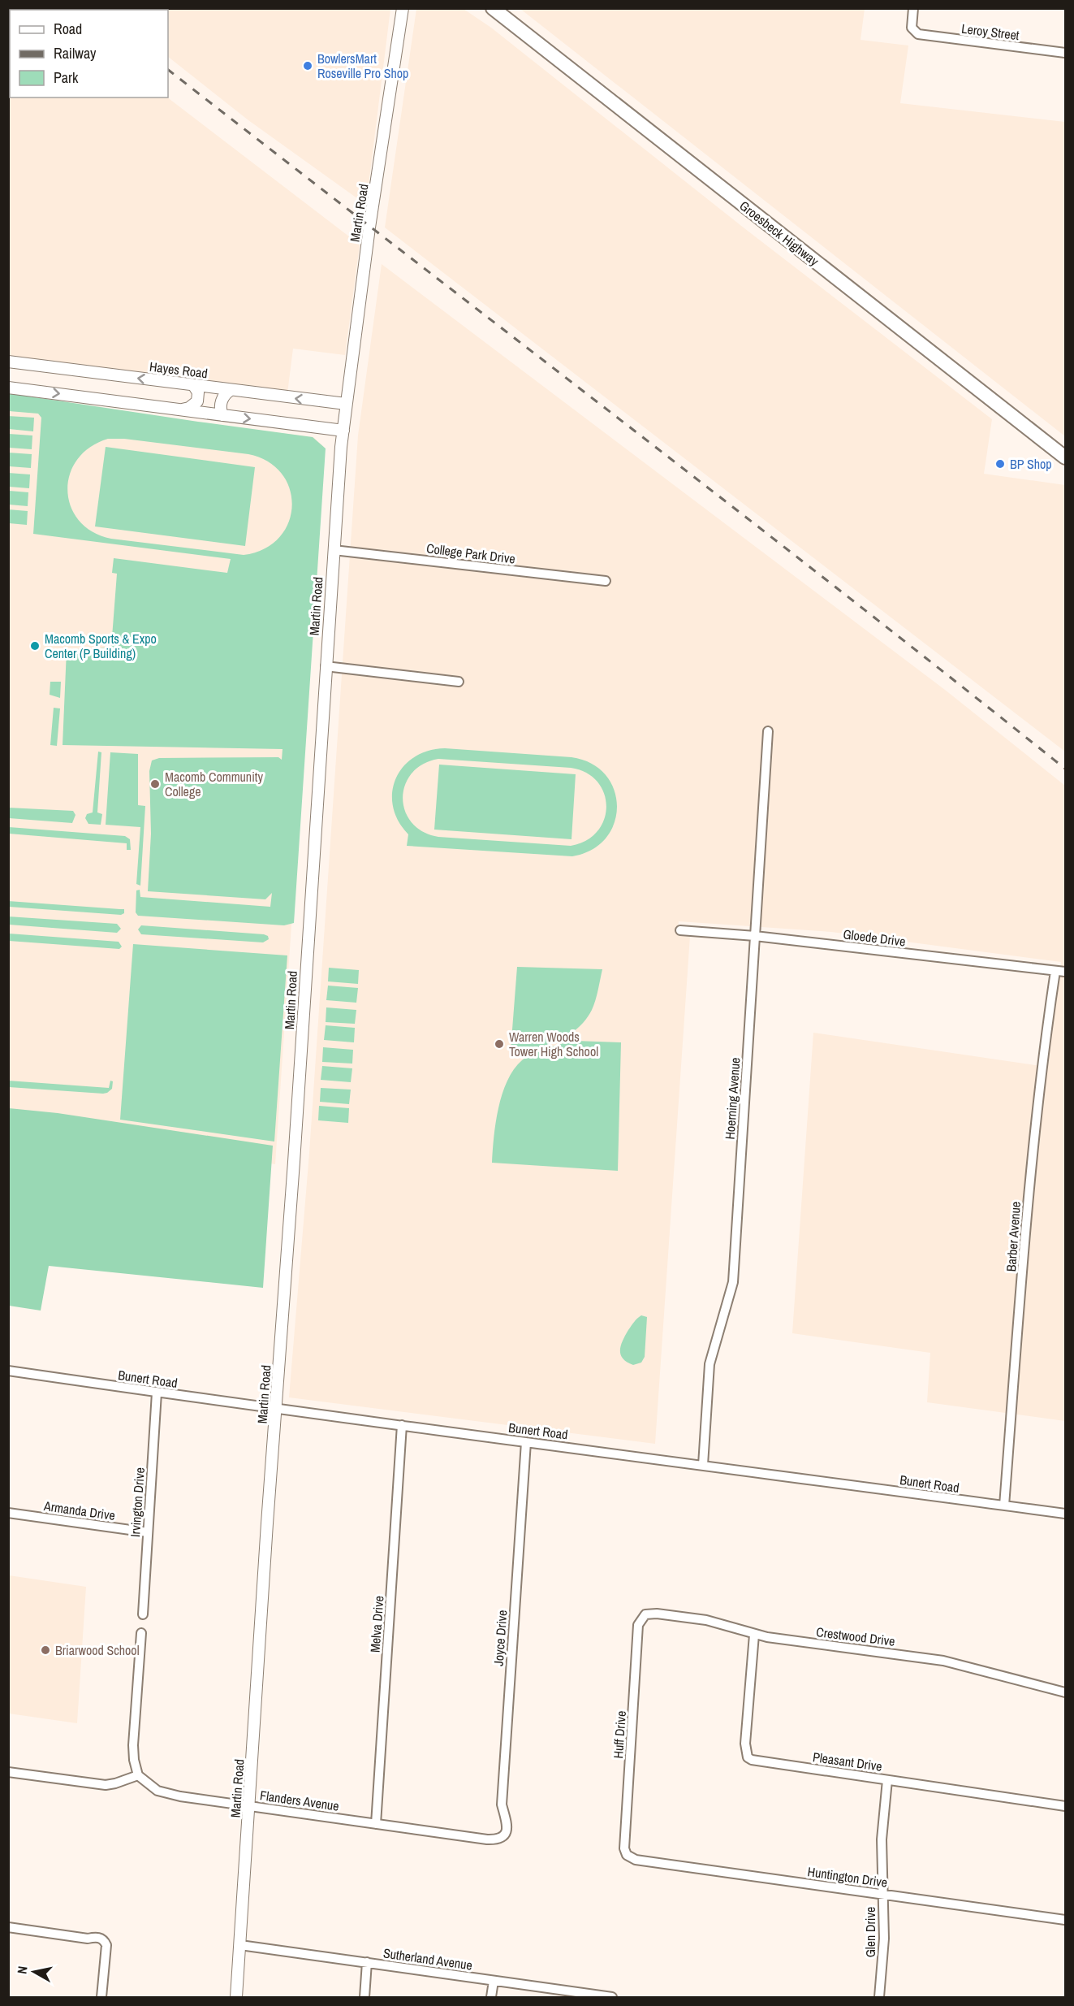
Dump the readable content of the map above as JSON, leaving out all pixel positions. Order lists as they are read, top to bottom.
{
  "streets": {
    "main road": ["Groesbeck Highway"],
    "street": [
      "Leroy Street",
      "Martin Road",
      "Hayes Road",
      "College Park Drive",
      "Gloede Drive",
      "Hoerning Avenue",
      "Barber Avenue",
      "Bunert Road",
      "Irvington Drive",
      "Armanda Drive",
      "Melva Drive",
      "Crestwood Drive",
      "Joyce Drive",
      "Huff Drive",
      "Pleasant Drive",
      "Flanders Avenue",
      "Huntington Drive",
      "Glen Drive",
      "Sutherland Avenue"
    ]
  },
  "crossings": [
    ["Martin Road", "Hayes Road"],
    ["Martin Road", "College Park Drive"],
    ["Martin Road", "Bunert Road"],
    ["Martin Road", "Flanders Avenue"],
    ["Martin Road", "Sutherland Avenue"],
    ["Gloede Drive", "Hoerning Avenue"],
    ["Gloede Drive", "Barber Avenue"],
    ["Hoerning Avenue", "Bunert Road"],
    ["Barber Avenue", "Bunert Road"],
    ["Bunert Road", "Irvington Drive"],
    ["Bunert Road", "Melva Drive"],
    ["Bunert Road", "Joyce Drive"],
    ["Irvington Drive", "Armanda Drive"],
    ["Melva Drive", "Flanders Avenue"],
    ["Crestwood Drive", "Huff Drive"],
    ["Crestwood Drive", "Pleasant Drive"],
    ["Joyce Drive", "Flanders Avenue"],
    ["Huff Drive", "Huntington Drive"],
    ["Pleasant Drive", "Glen Drive"],
    ["Huntington Drive", "Glen Drive"]
  ],
  "places": [
    "BowlersMart Roseville Pro Shop",
    "BP Shop",
    "Macomb Sports & Expo Center (P Building)",
    "Macomb Community College",
    "Warren Woods Tower High School",
    "Briarwood School"
  ],
  "legend": ["Road", "Railway", "Park"],
  "north": "left"
}
